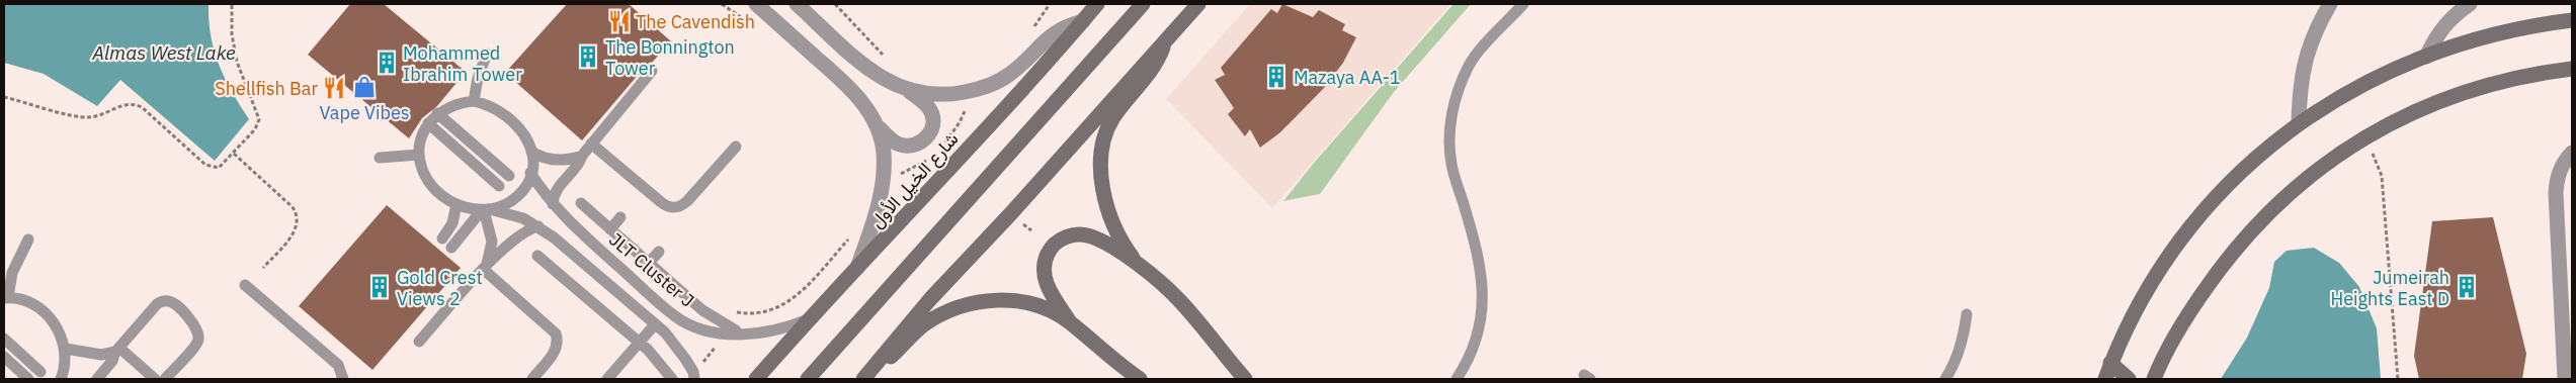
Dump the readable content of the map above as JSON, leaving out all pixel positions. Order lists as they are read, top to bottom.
{
  "streets": {
    "street": ["شارع الخيل الأول"],
    "lane": ["JLT Cluster J"]
  },
  "crossings": [
    ["شارع الخيل الأول", "JLT Cluster J"]
  ],
  "water": ["Almas West Lake"],
  "places": {
    "restaurant": ["The Cavendish", "Shellfish Bar"],
    "building": [
      "The Bonnington Tower",
      "Mohammed Ibrahim Tower",
      "Mazaya AA-1",
      "Gold Crest Views 2",
      "Jumeirah Heights East D"
    ],
    "shop": ["Vape Vibes"]
  }
}
